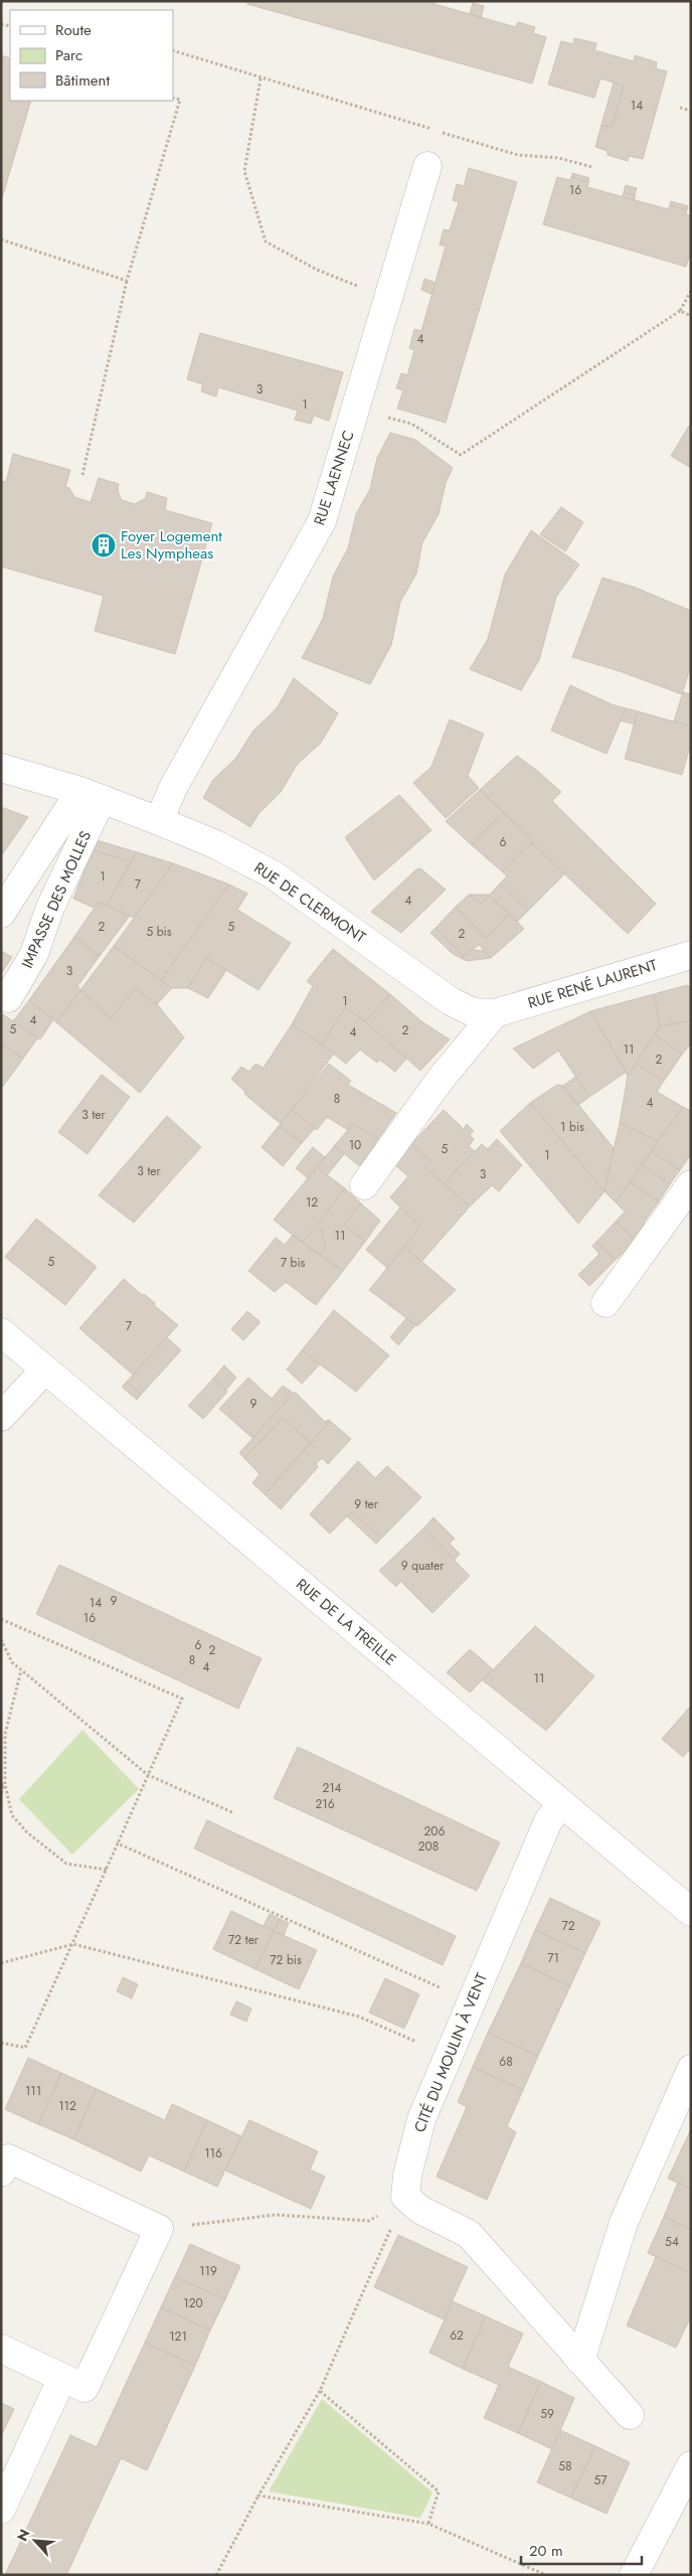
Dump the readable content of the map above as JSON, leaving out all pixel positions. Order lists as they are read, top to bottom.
{
  "streets": {
    "street": [
      "RUE LAENNEC",
      "IMPASSE DES MOLLES",
      "RUE DE CLERMONT",
      "RUE RENÉ LAURENT",
      "RUE DE LA TREILLE",
      "CITÉ DU MOULIN À VENT"
    ]
  },
  "crossings": [
    ["RUE LAENNEC", "RUE DE CLERMONT"],
    ["IMPASSE DES MOLLES", "RUE DE CLERMONT"],
    ["RUE DE CLERMONT", "RUE RENÉ LAURENT"],
    ["RUE DE LA TREILLE", "CITÉ DU MOULIN À VENT"]
  ],
  "places": {
    "building": ["Foyer Logement Les Nympheas"]
  },
  "house_numbers": [
    "14",
    "16",
    "4",
    "3",
    "1",
    "6",
    "1",
    "7",
    "4",
    "2",
    "5",
    "5 bis",
    "2",
    "3",
    "1",
    "4",
    "5",
    "2",
    "4",
    "11",
    "2",
    "8",
    "4",
    "3 ter",
    "1 bis",
    "10",
    "5",
    "1",
    "3 ter",
    "3",
    "12",
    "11",
    "5",
    "7 bis",
    "7",
    "9",
    "9 ter",
    "9 quater",
    "9",
    "14",
    "16",
    "6",
    "2",
    "8",
    "4",
    "11",
    "214",
    "216",
    "206",
    "208",
    "72",
    "72 ter",
    "71",
    "72 bis",
    "68",
    "111",
    "112",
    "116",
    "54",
    "119",
    "120",
    "62",
    "121",
    "59",
    "58",
    "57"
  ],
  "legend": ["Route", "Parc", "Bâtiment"],
  "scale_bar": "20 m",
  "north": "top left"
}
